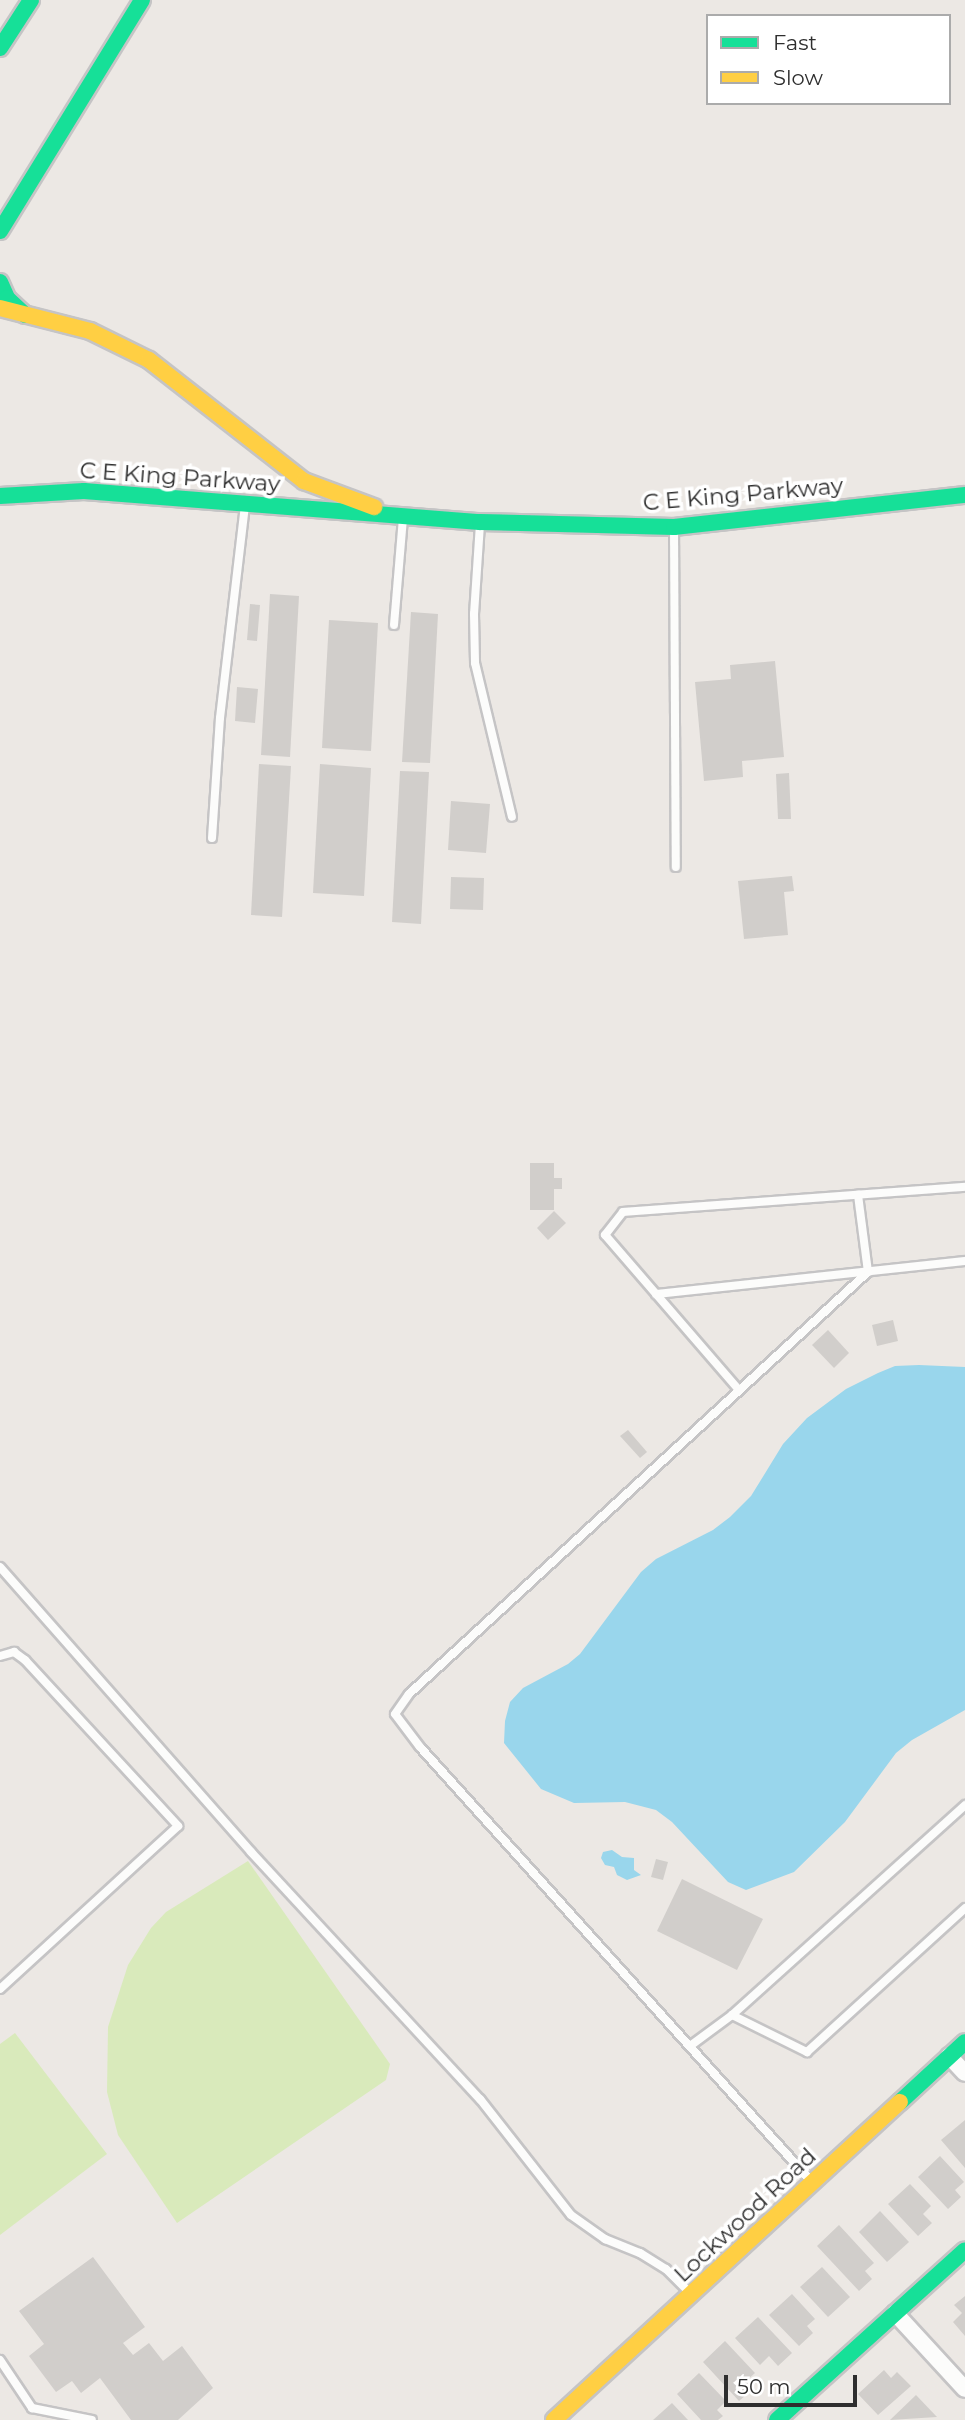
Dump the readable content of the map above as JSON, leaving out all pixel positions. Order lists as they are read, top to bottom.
{
  "streets": {
    "main road": ["C E King Parkway", "Lockwood Road"]
  },
  "legend": ["Fast", "Slow"],
  "scale_bar": "50 m"
}
